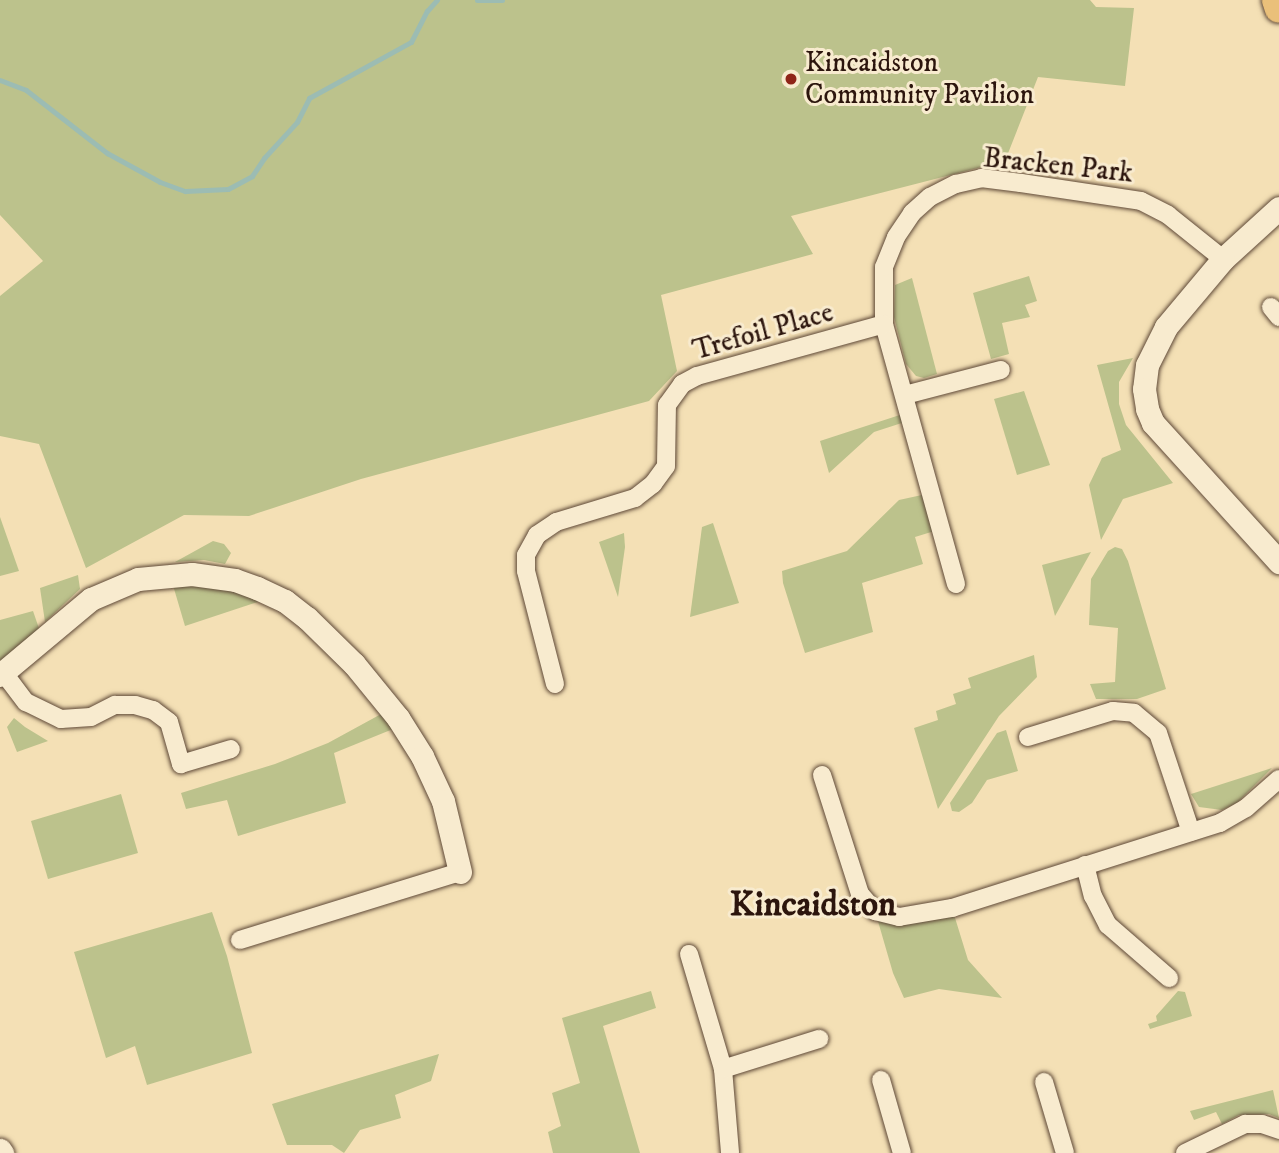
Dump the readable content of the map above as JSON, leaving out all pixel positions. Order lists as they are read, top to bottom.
{
  "streets": {
    "street": ["Bracken Park", "Trefoil Place"]
  },
  "crossings": [
    ["Bracken Park", "Trefoil Place"]
  ],
  "districts": ["Kincaidston"],
  "places": ["Kincaidston Community Pavilion"]
}
